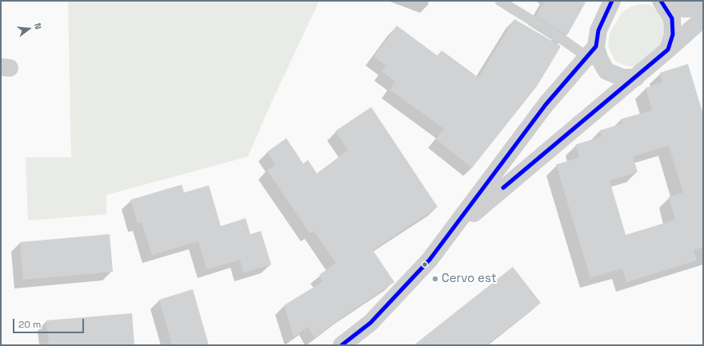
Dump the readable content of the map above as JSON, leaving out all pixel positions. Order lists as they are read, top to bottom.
{
  "places": ["Cervo est"],
  "scale_bar": "20 m",
  "north": "right"
}
